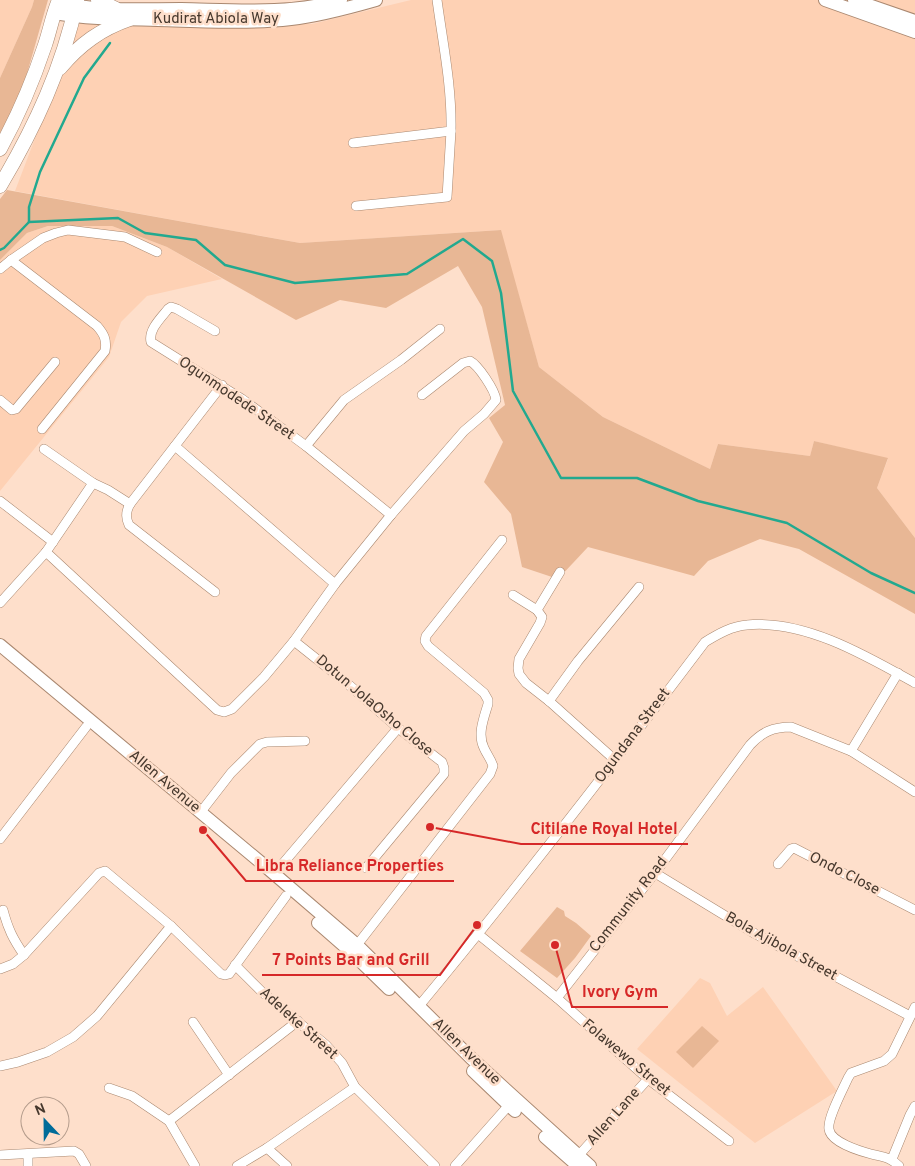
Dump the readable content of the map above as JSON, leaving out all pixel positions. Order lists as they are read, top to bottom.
{
  "streets": {
    "main road": ["Kudirat Abiola Way", "Allen Avenue"],
    "street": [
      "Ogunmodede Street",
      "Dotun JolaOsho Close",
      "Ogundana Street",
      "Ondo Close",
      "Community Road",
      "Bola Ajibola Street",
      "Adeleke Street",
      "Folawewo Street",
      "Allen Lane"
    ]
  },
  "crossings": [
    ["Ogundana Street", "Allen Avenue"],
    ["Ogundana Street", "Folawewo Street"],
    ["Allen Avenue", "Allen Lane"],
    ["Community Road", "Bola Ajibola Street"],
    ["Community Road", "Folawewo Street"],
    ["Folawewo Street", "Allen Lane"]
  ],
  "places": [
    "Citilane Royal Hotel",
    "Libra Reliance Properties",
    "7 Points Bar and Grill",
    "Ivory Gym"
  ],
  "north": "top"
}
